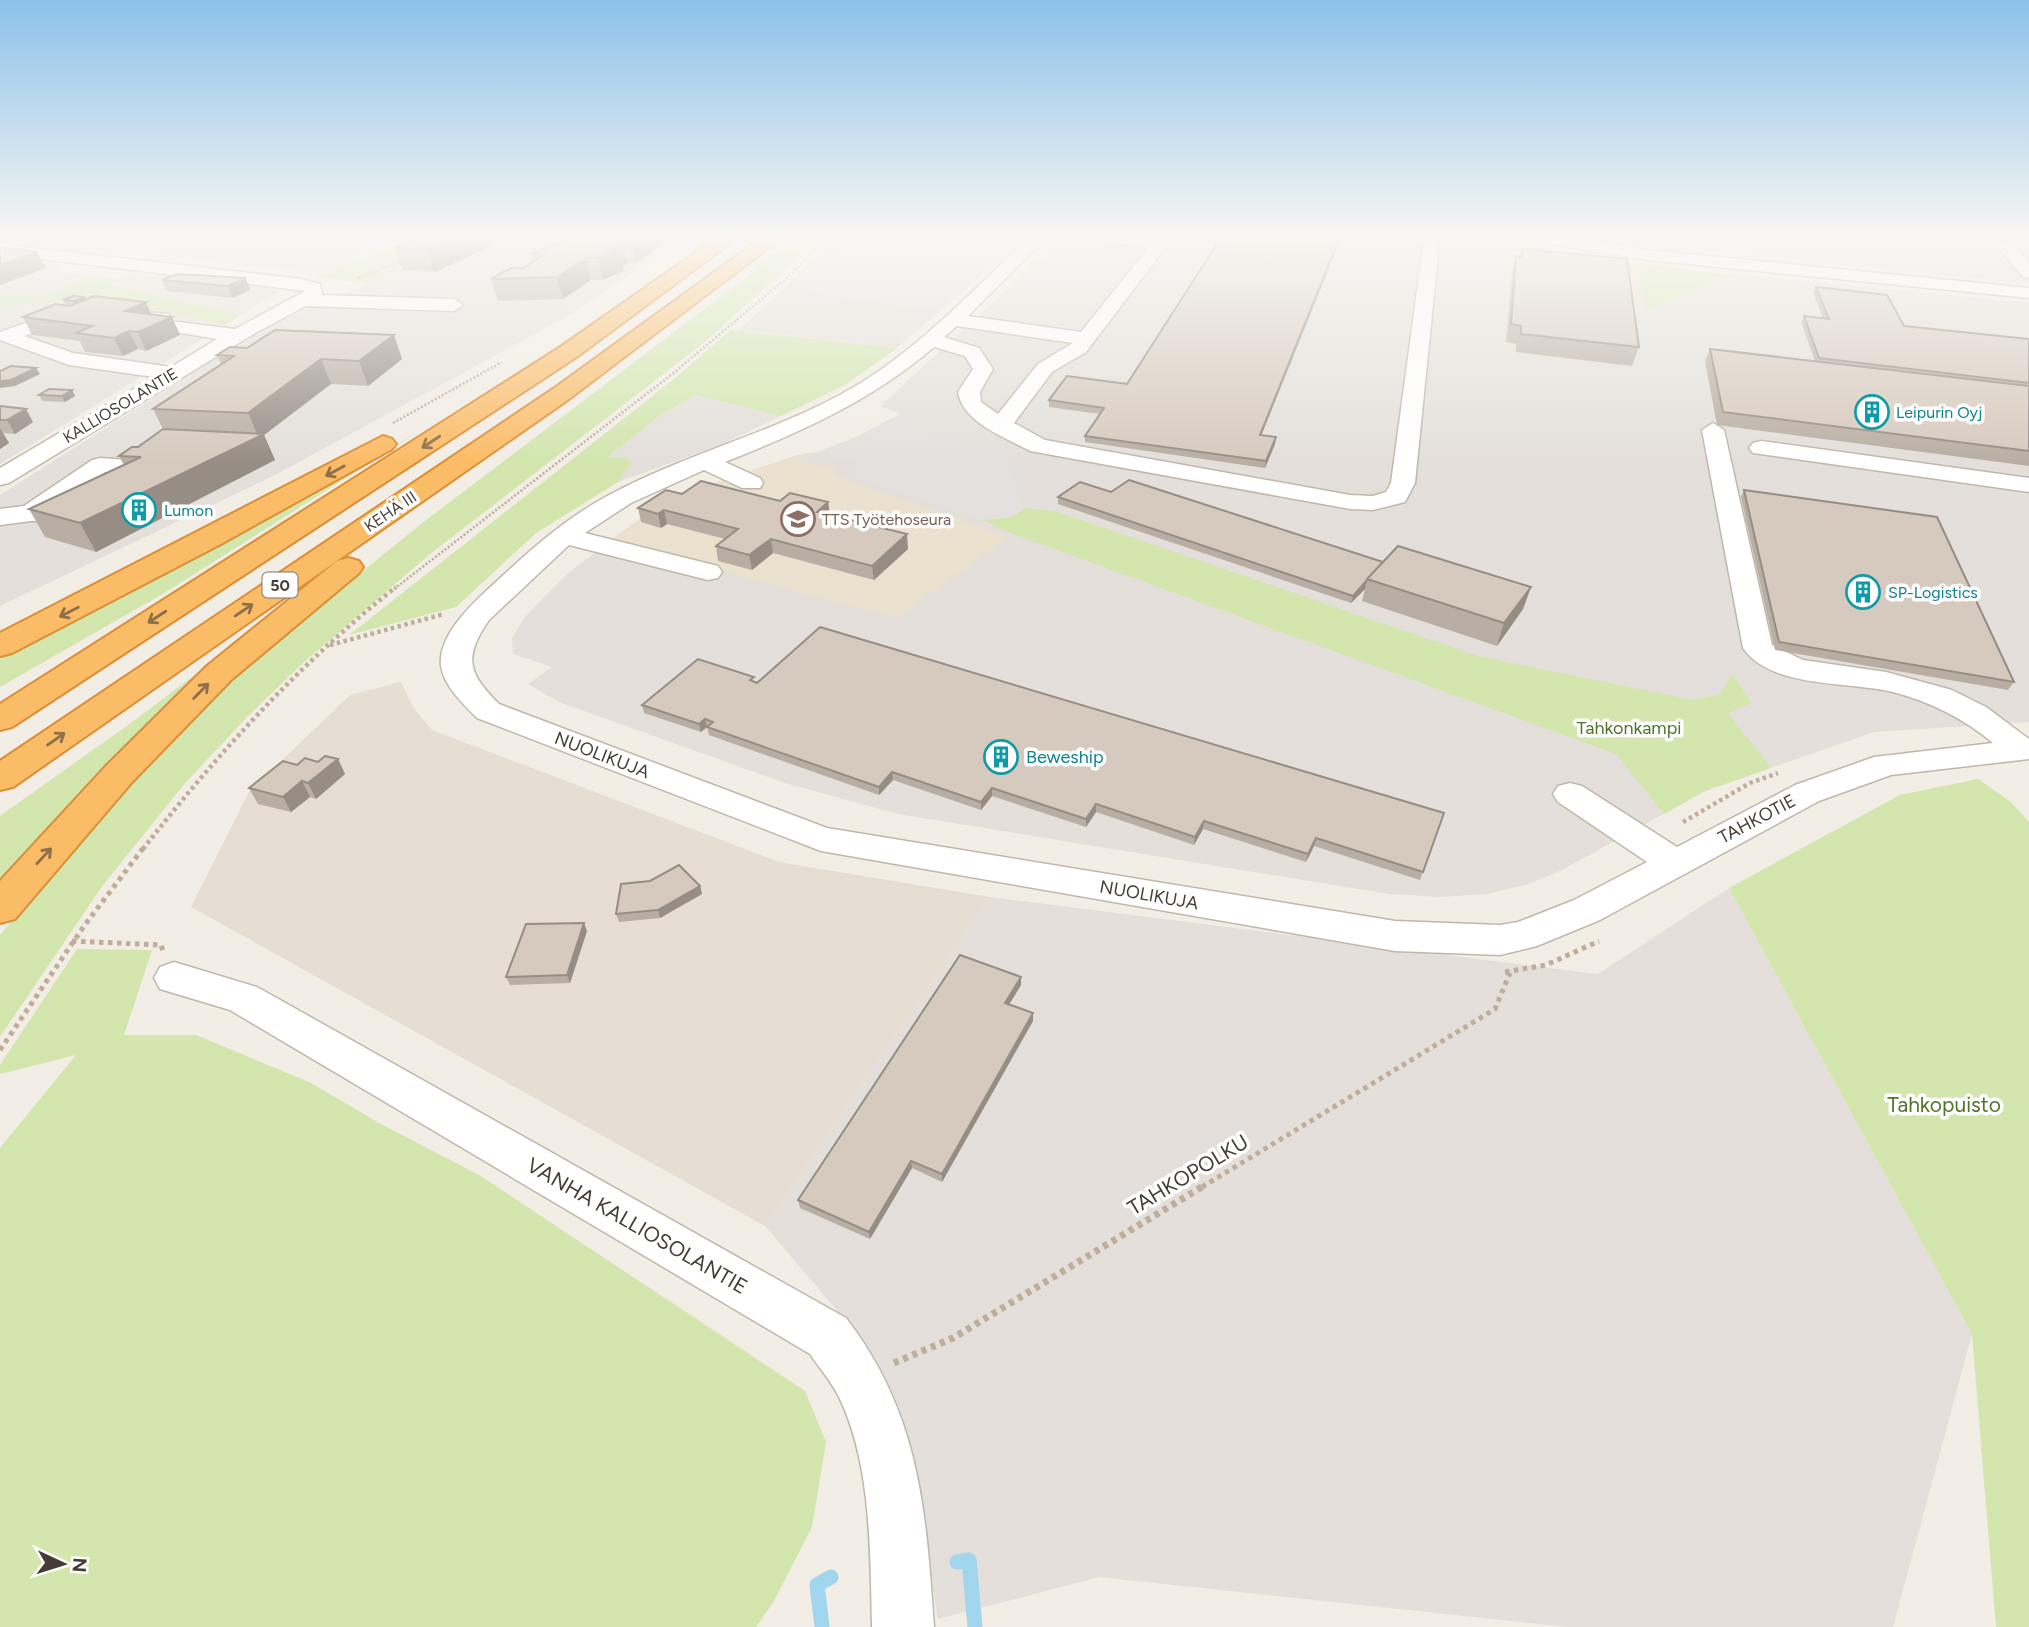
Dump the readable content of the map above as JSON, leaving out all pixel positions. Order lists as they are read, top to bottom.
{
  "streets": {
    "highway": ["KEHÄ III", "50"],
    "street": [
      "KALLIOSOLANTIE",
      "NUOLIKUJA",
      "TAHKOTIE",
      "VANHA KALLIOSOLANTIE"
    ],
    "path": ["TAHKOPOLKU"]
  },
  "crossings": [
    ["NUOLIKUJA", "TAHKOTIE"],
    ["NUOLIKUJA", "TAHKOPOLKU"],
    ["TAHKOTIE", "TAHKOPOLKU"],
    ["TAHKOPOLKU", "VANHA KALLIOSOLANTIE"]
  ],
  "parks": ["Tahkonkampi", "Tahkopuisto"],
  "places": {
    "building": [
      "Leipurin Oyj",
      "Lumon",
      "SP-Logistics",
      "Beweship"
    ],
    "school or university": ["TTS Työtehoseura"]
  },
  "north": "right"
}
